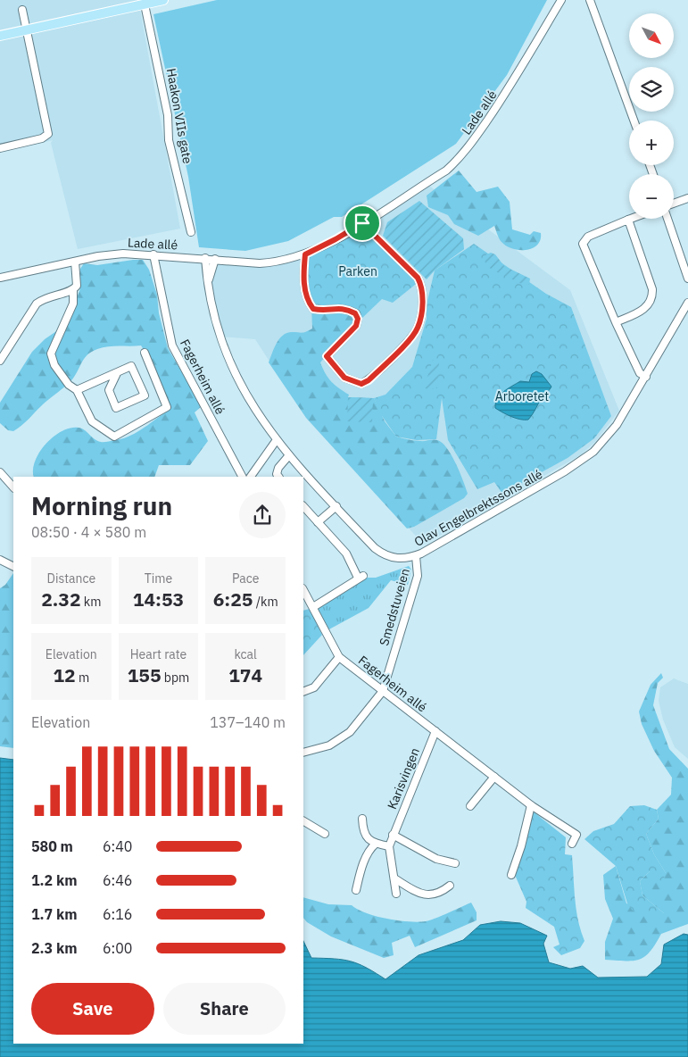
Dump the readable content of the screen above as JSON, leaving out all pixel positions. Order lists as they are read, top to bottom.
{
  "streets": {
    "street": [
      "Lade allé",
      "Haakon VIIs gate",
      "Fagerheim allé",
      "Olav Engelbrektssons allé",
      "Smedstuveien",
      "Karisvingen"
    ]
  },
  "crossings": [
    ["Lade allé", "Fagerheim allé"],
    ["Lade allé", "Olav Engelbrektssons allé"],
    ["Fagerheim allé", "Smedstuveien"],
    ["Fagerheim allé", "Karisvingen"],
    ["Olav Engelbrektssons allé", "Smedstuveien"]
  ],
  "parks": ["Parken", "Arboretet"],
  "north": "bottom right",
  "page": {
    "map_buttons": ["+", "−"],
    "heading": ["Morning run", "08:50 · 4 × 580 m"],
    "stats": [
      ["Distance", "2.32 km"],
      ["Time", "14:53"],
      ["Pace", "6:25 /km"],
      ["Elevation", "12 m"],
      ["Heart rate", "155 bpm"],
      ["kcal", "174"]
    ],
    "chart": ["Elevation", "137–140 m"],
    "list": [
      {
        "name": "580 m",
        "note": "6:40"
      },
      {
        "name": "1.2 km",
        "note": "6:46"
      },
      {
        "name": "1.7 km",
        "note": "6:16"
      },
      {
        "name": "2.3 km",
        "note": "6:00"
      }
    ],
    "buttons": ["Save", "Share"]
  }
}
